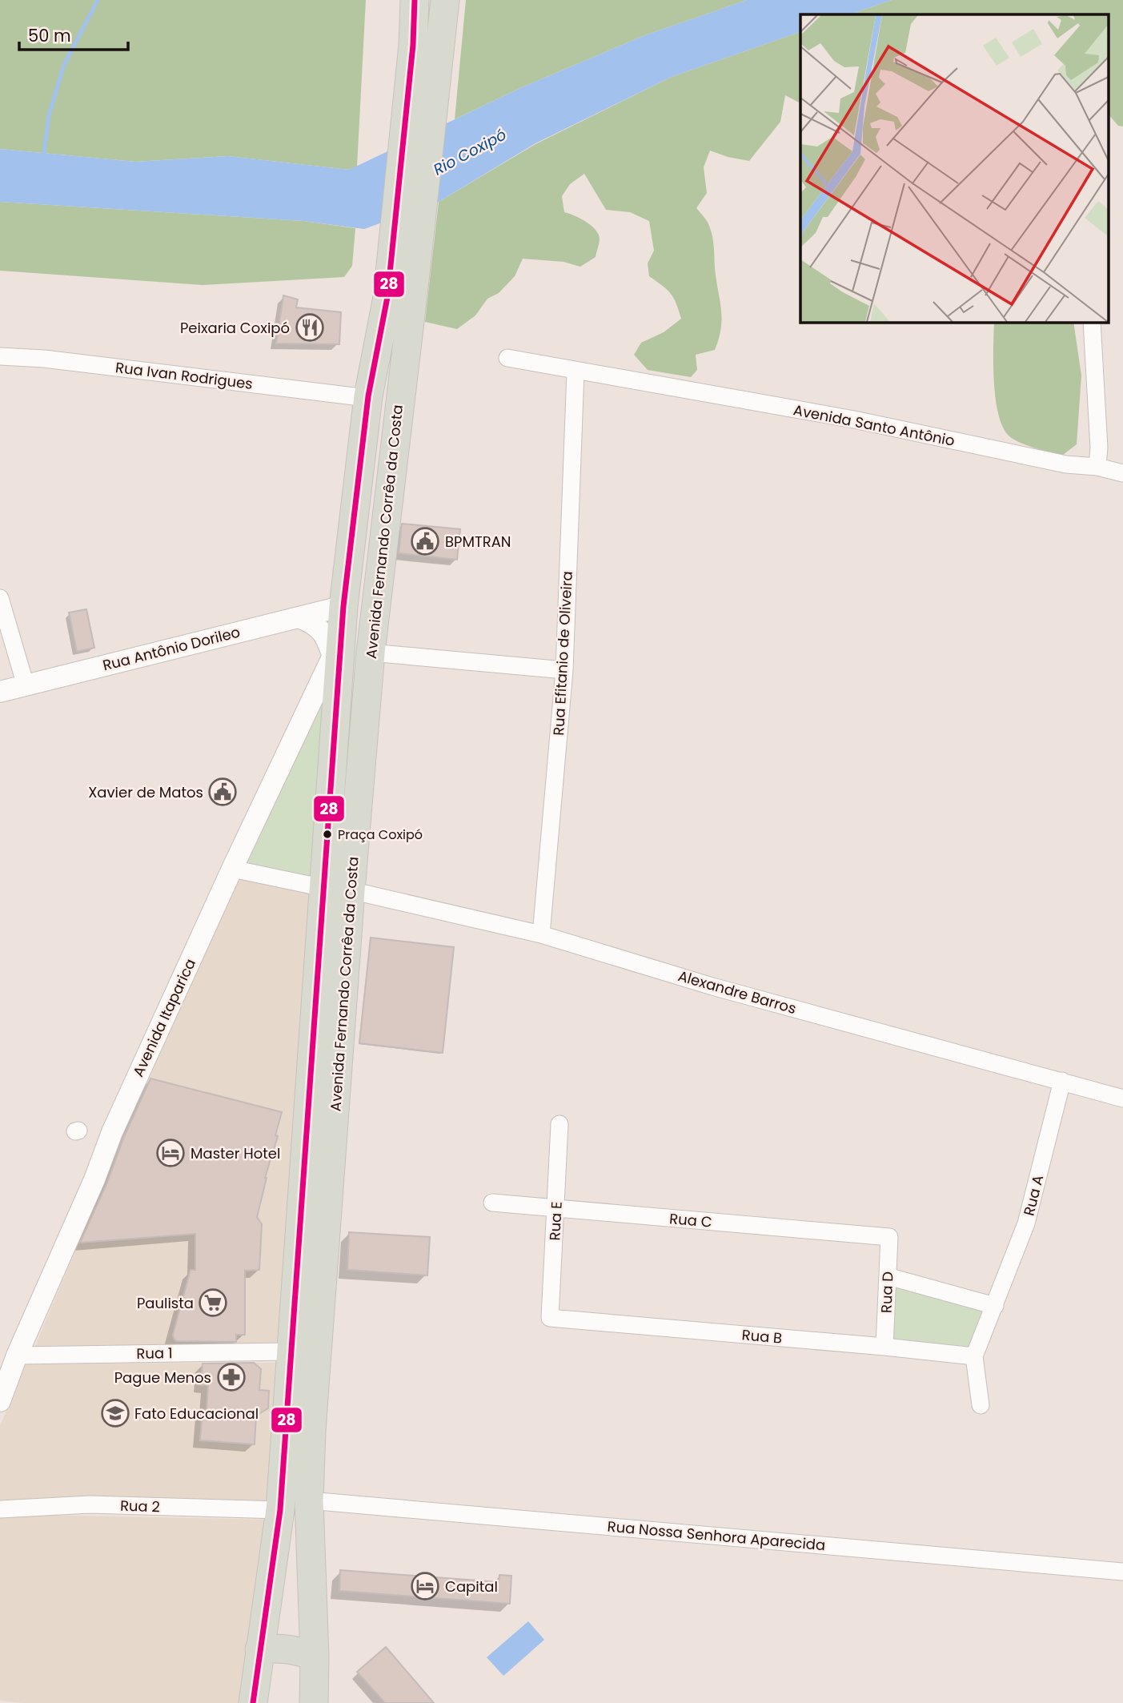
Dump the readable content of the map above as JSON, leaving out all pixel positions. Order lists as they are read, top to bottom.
{
  "streets": {
    "highway": ["Avenida Fernando Corrêa da Costa"],
    "street": [
      "Rua Ivan Rodrigues",
      "Avenida Santo Antônio",
      "Rua Antônio Dorileo",
      "Rua Efitanio de Oliveira",
      "Alexandre Barros",
      "Avenida Itaparica",
      "Rua A",
      "Rua C",
      "Rua E",
      "Rua D",
      "Rua B",
      "Rua 1",
      "Rua 2",
      "Rua Nossa Senhora Aparecida"
    ]
  },
  "crossings": [
    ["Rua Ivan Rodrigues", "Avenida Fernando Corrêa da Costa"],
    ["Avenida Santo Antônio", "Rua Efitanio de Oliveira"],
    ["Avenida Fernando Corrêa da Costa", "Rua Antônio Dorileo"],
    ["Avenida Fernando Corrêa da Costa", "Alexandre Barros"],
    ["Avenida Fernando Corrêa da Costa", "Avenida Itaparica"],
    ["Avenida Fernando Corrêa da Costa", "Rua 1"],
    ["Avenida Fernando Corrêa da Costa", "Rua 2"],
    ["Avenida Fernando Corrêa da Costa", "Rua Nossa Senhora Aparecida"],
    ["Rua Efitanio de Oliveira", "Alexandre Barros"],
    ["Alexandre Barros", "Avenida Itaparica"],
    ["Alexandre Barros", "Rua A"],
    ["Avenida Itaparica", "Rua 1"],
    ["Rua A", "Rua B"],
    ["Rua C", "Rua E"],
    ["Rua C", "Rua D"],
    ["Rua E", "Rua B"],
    ["Rua D", "Rua B"]
  ],
  "water": ["Rio Coxipó"],
  "places": {
    "restaurant": ["Peixaria Coxipó"],
    "public building": ["BPMTRAN", "Xavier de Matos"],
    "other": ["Praça Coxipó"],
    "hotel": ["Master Hotel", "Capital"],
    "supermarket": ["Paulista"],
    "pharmacy": ["Pague Menos"],
    "school or university": ["Fato Educacional"]
  },
  "lines": ["transit line 28"],
  "scale_bar": "50 m"
}
